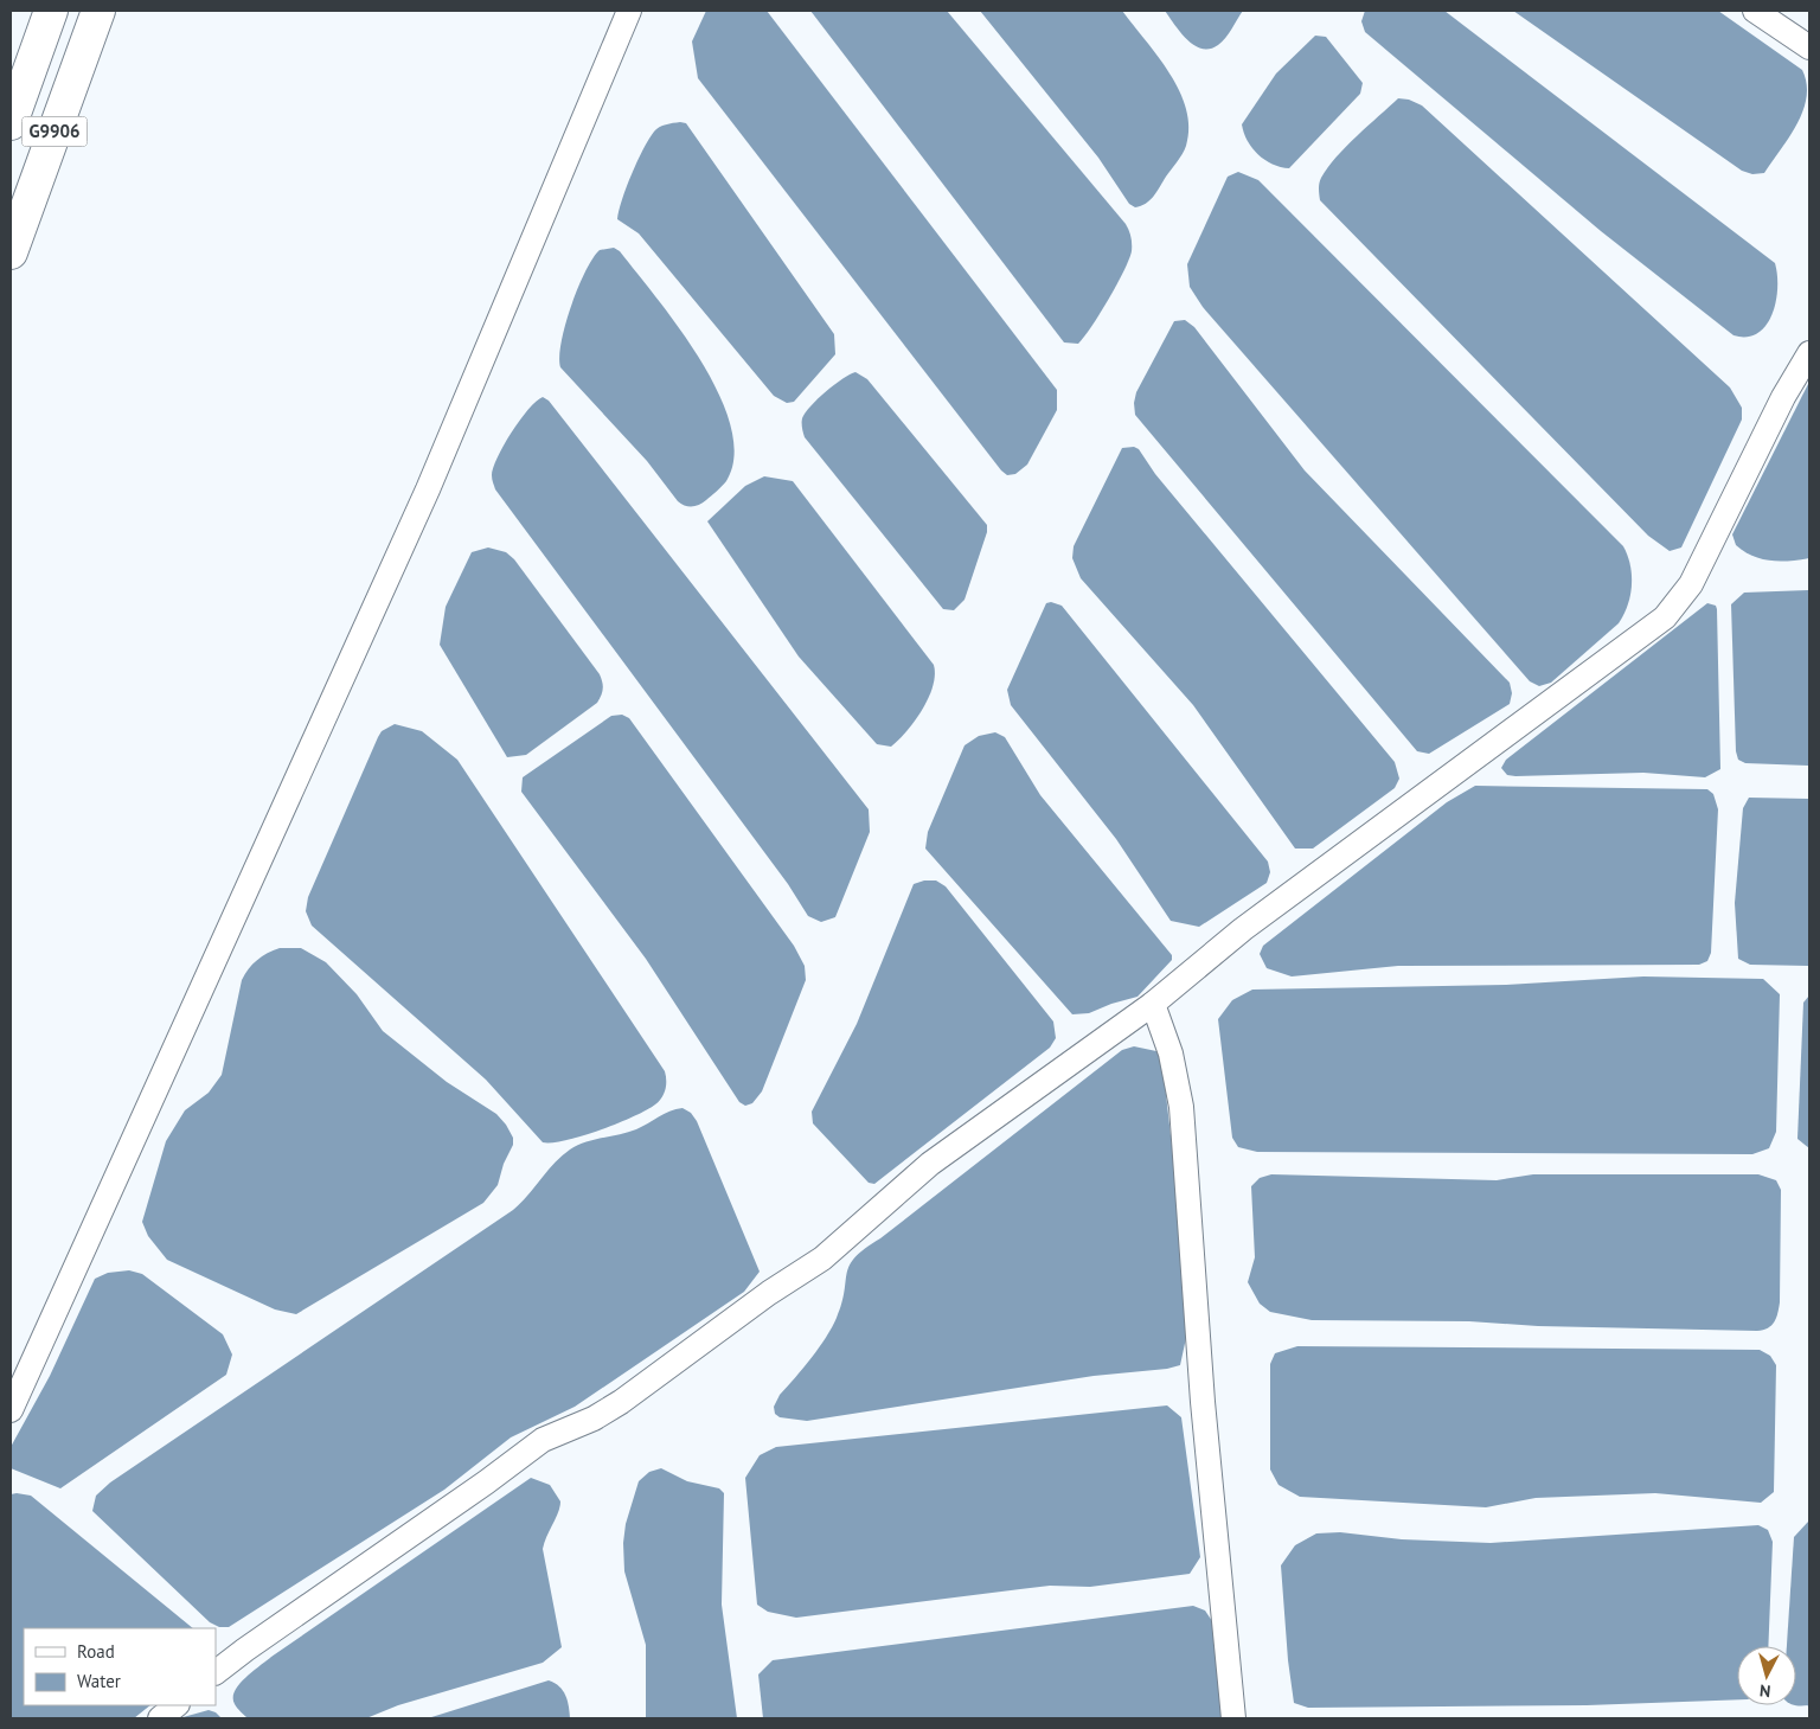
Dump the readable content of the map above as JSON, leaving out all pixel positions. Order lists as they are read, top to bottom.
{
  "streets": {
    "highway": ["G9906"]
  },
  "legend": ["Road", "Water"],
  "north": "bottom"
}
